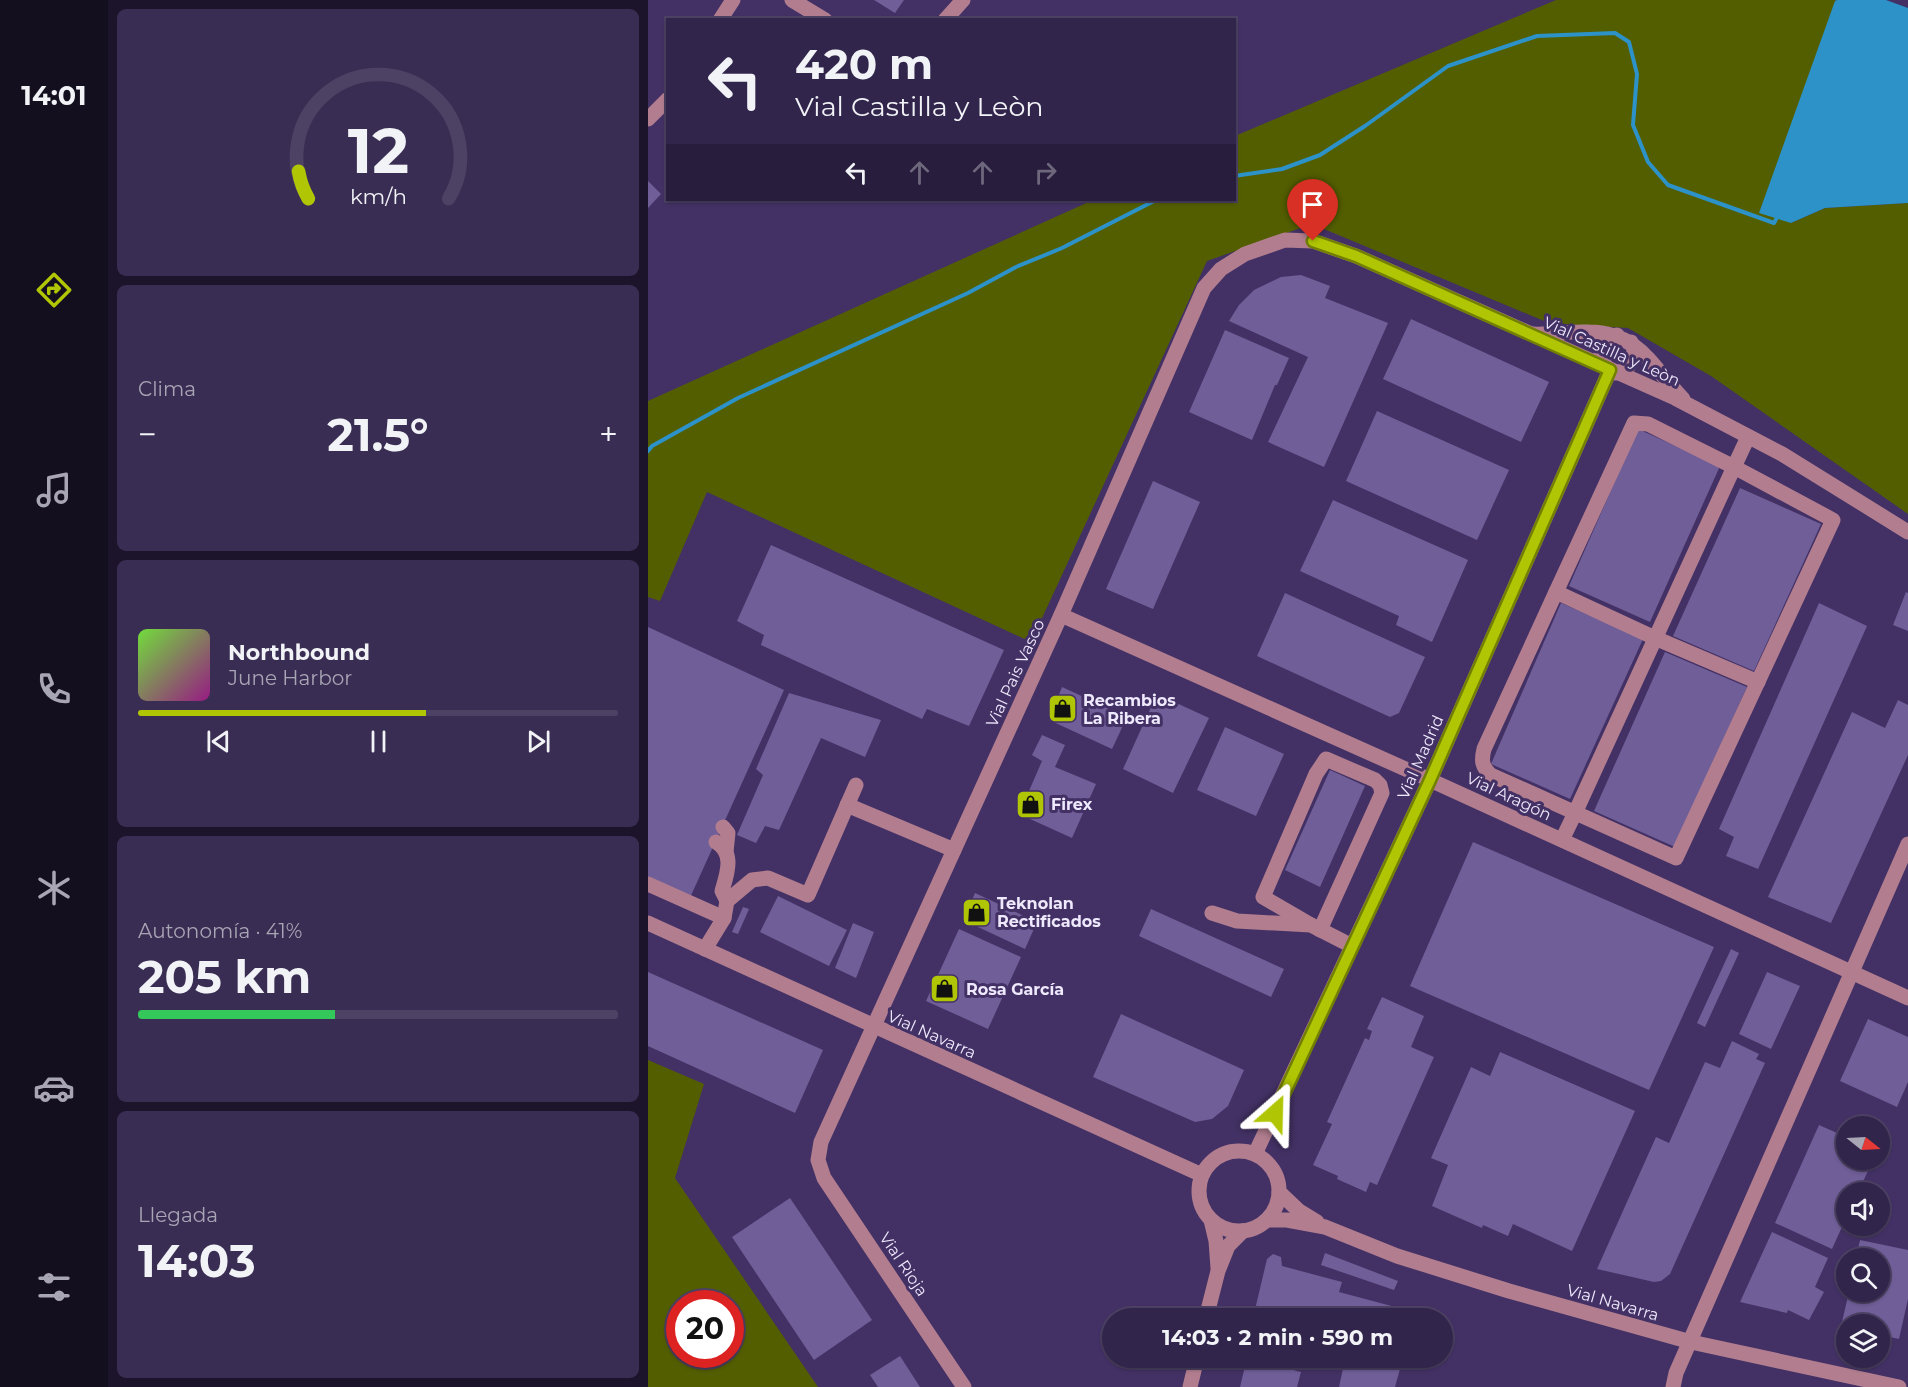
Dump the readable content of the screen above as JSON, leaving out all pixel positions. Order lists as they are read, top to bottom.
{
  "streets": {
    "street": [
      "Vial Castilla y Leòn",
      "Vial Pais Vasco",
      "Vial Madrid",
      "Vial Aragón",
      "Vial Navarra",
      "Vial Rioja"
    ]
  },
  "crossings": [
    ["Vial Castilla y Leòn", "Vial Pais Vasco"],
    ["Vial Castilla y Leòn", "Vial Madrid"],
    ["Vial Pais Vasco", "Vial Aragón"],
    ["Vial Pais Vasco", "Vial Navarra"],
    ["Vial Pais Vasco", "Vial Rioja"],
    ["Vial Madrid", "Vial Aragón"],
    ["Vial Madrid", "Vial Navarra"]
  ],
  "places": {
    "shop": [
      "Recambios La Ribera",
      "Firex",
      "Teknolan Rectificados",
      "Rosa García"
    ]
  },
  "north": "right",
  "page": {
    "tabs": "14:01",
    "turn": ["420 m", "Vial Castilla y Leòn"],
    "tile": [
      "Clima",
      ["Autonomía · 41%", "205 km"],
      ["Llegada", "14:03"]
    ],
    "heat": ["−", "21.5°", "+"],
    "song": ["Northbound", "June Harbor"],
    "limit": "20",
    "trip": "14:03 · 2 min · 590 m",
    "gauge": ["12", "km/h"]
  }
}
